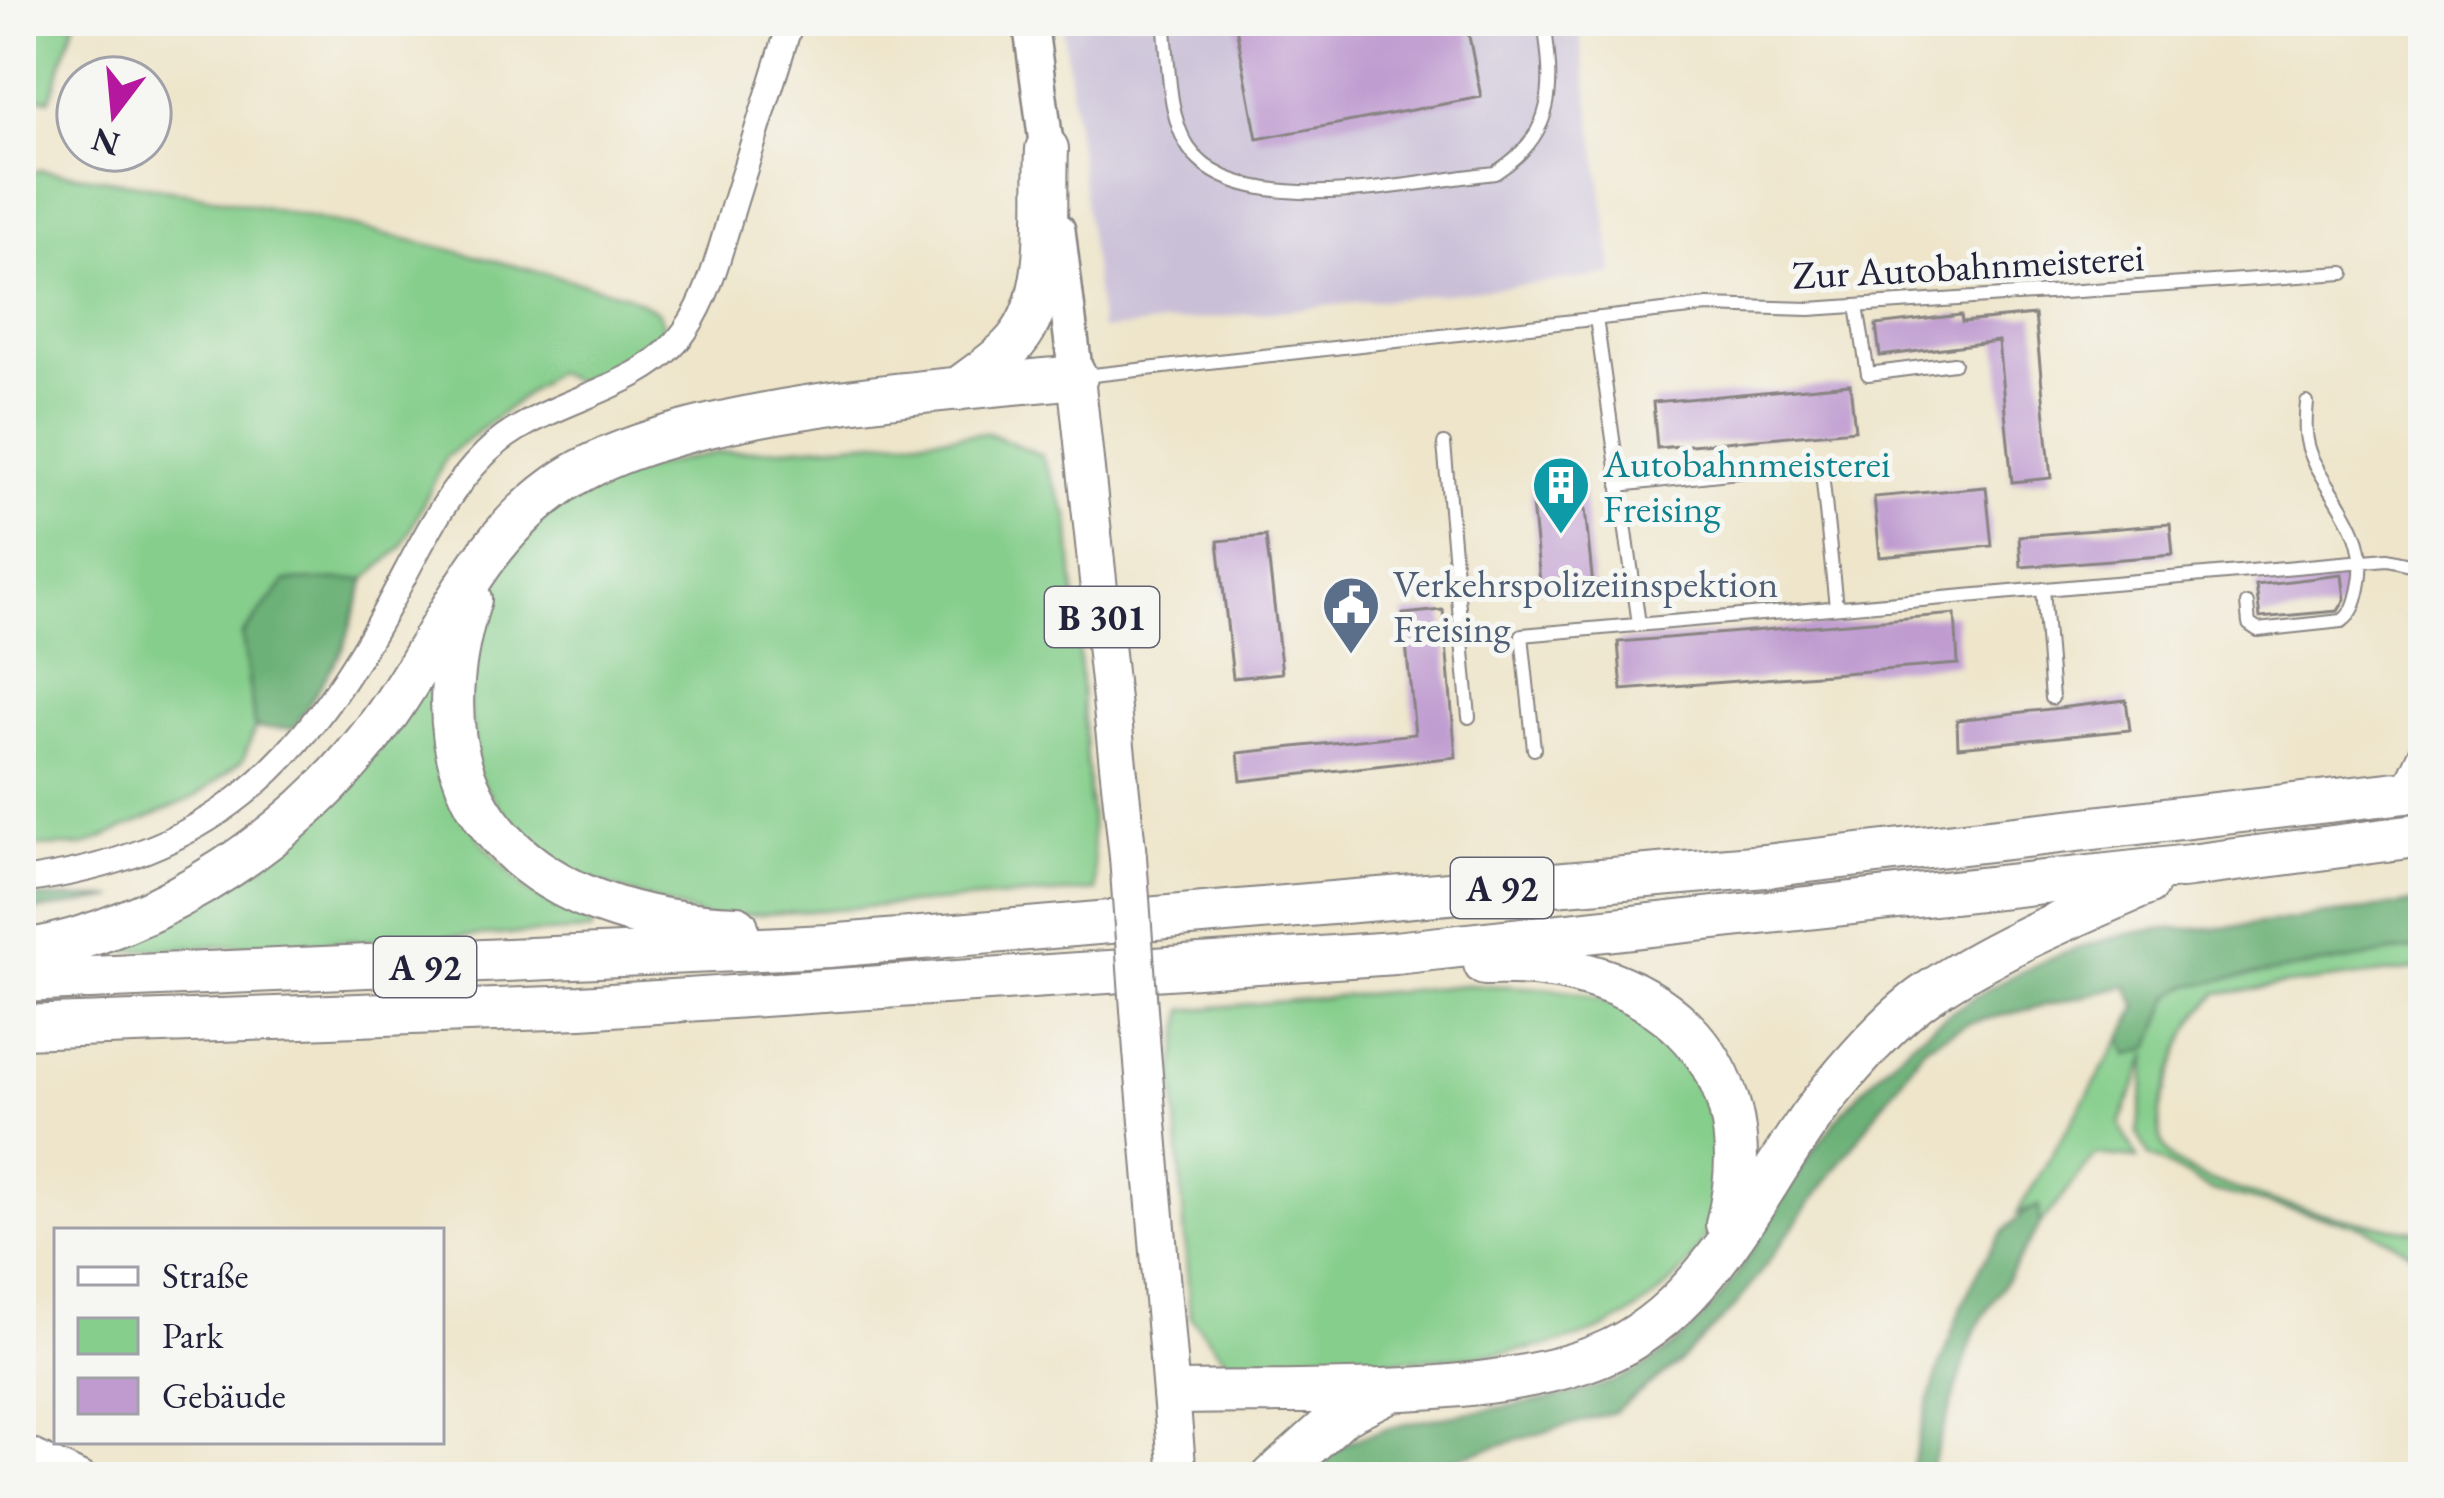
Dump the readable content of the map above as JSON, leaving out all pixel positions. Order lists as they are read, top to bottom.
{
  "streets": {
    "highway": ["A 92"],
    "main road": ["B 301"],
    "lane": ["Zur Autobahnmeisterei"]
  },
  "crossings": [
    ["Zur Autobahnmeisterei", "B 301"]
  ],
  "places": {
    "building": ["Autobahnmeisterei Freising"],
    "public building": ["Verkehrspolizeiinspektion Freising"]
  },
  "legend": ["Straße", "Park", "Gebäude"],
  "north": "bottom"
}
